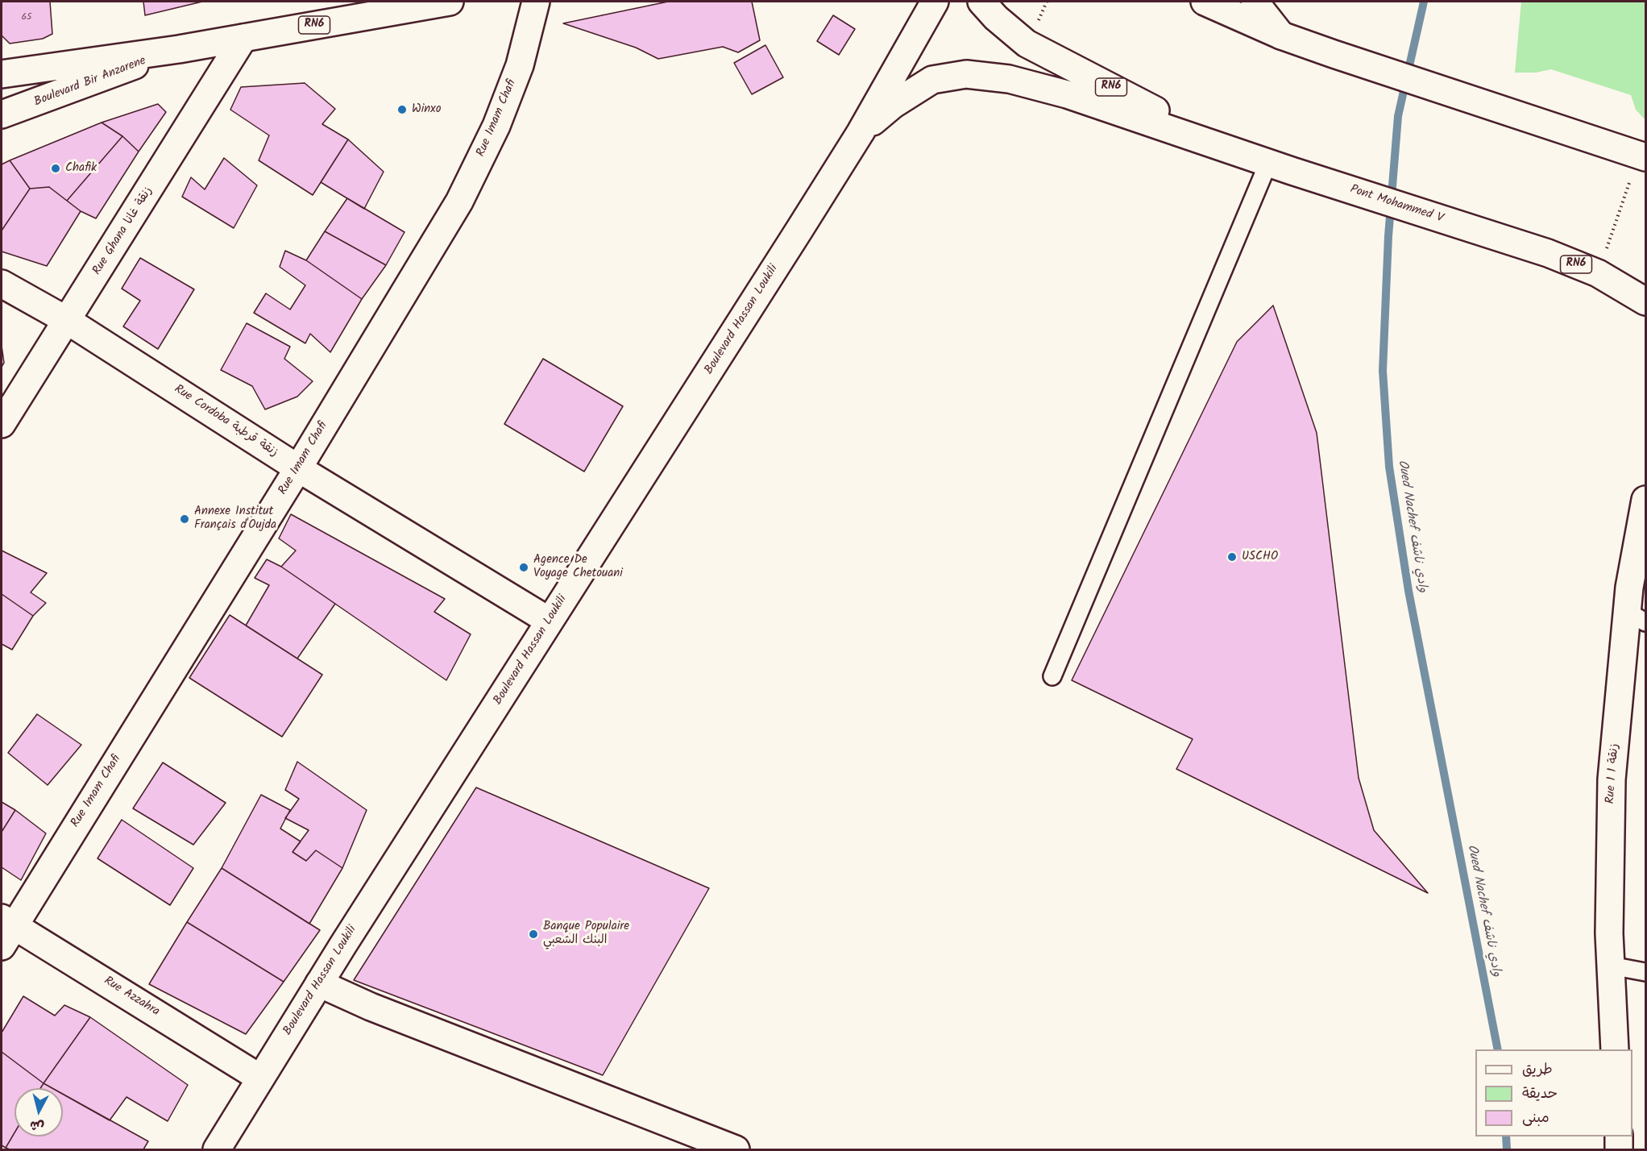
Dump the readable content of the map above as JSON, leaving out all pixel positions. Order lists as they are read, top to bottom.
{
  "streets": {
    "main road": [
      "RN6",
      "Boulevard Bir Anzarene",
      "Rue Imam Chafi",
      "Pont Mohammed V",
      "Rue Ghana زنقة غانا",
      "Boulevard Hassan Loukili",
      "Rue Cordoba زنقة قرطبة",
      "Rue 1 زنقة 1",
      "Rue Azzahra"
    ]
  },
  "crossings": [
    ["RN6", "Pont Mohammed V"],
    ["Boulevard Bir Anzarene", "Rue Ghana زنقة غانا"],
    ["Rue Imam Chafi", "Rue Cordoba زنقة قرطبة"],
    ["Rue Imam Chafi", "Rue Azzahra"],
    ["Rue Ghana زنقة غانا", "Rue Cordoba زنقة قرطبة"],
    ["Boulevard Hassan Loukili", "Rue Cordoba زنقة قرطبة"],
    ["Boulevard Hassan Loukili", "Rue Azzahra"]
  ],
  "water": ["Oued Nachef وادي ناشف"],
  "places": [
    "Winxo",
    "Chafik",
    "Annexe Institut Français d'Oujda",
    "USCHO",
    "Agence De Voyage Chetouani",
    "Banque Populaire البنك الشعبي"
  ],
  "house_numbers": ["65"],
  "legend": ["طريق", "حديقة", "مبنى"],
  "north": "bottom"
}
